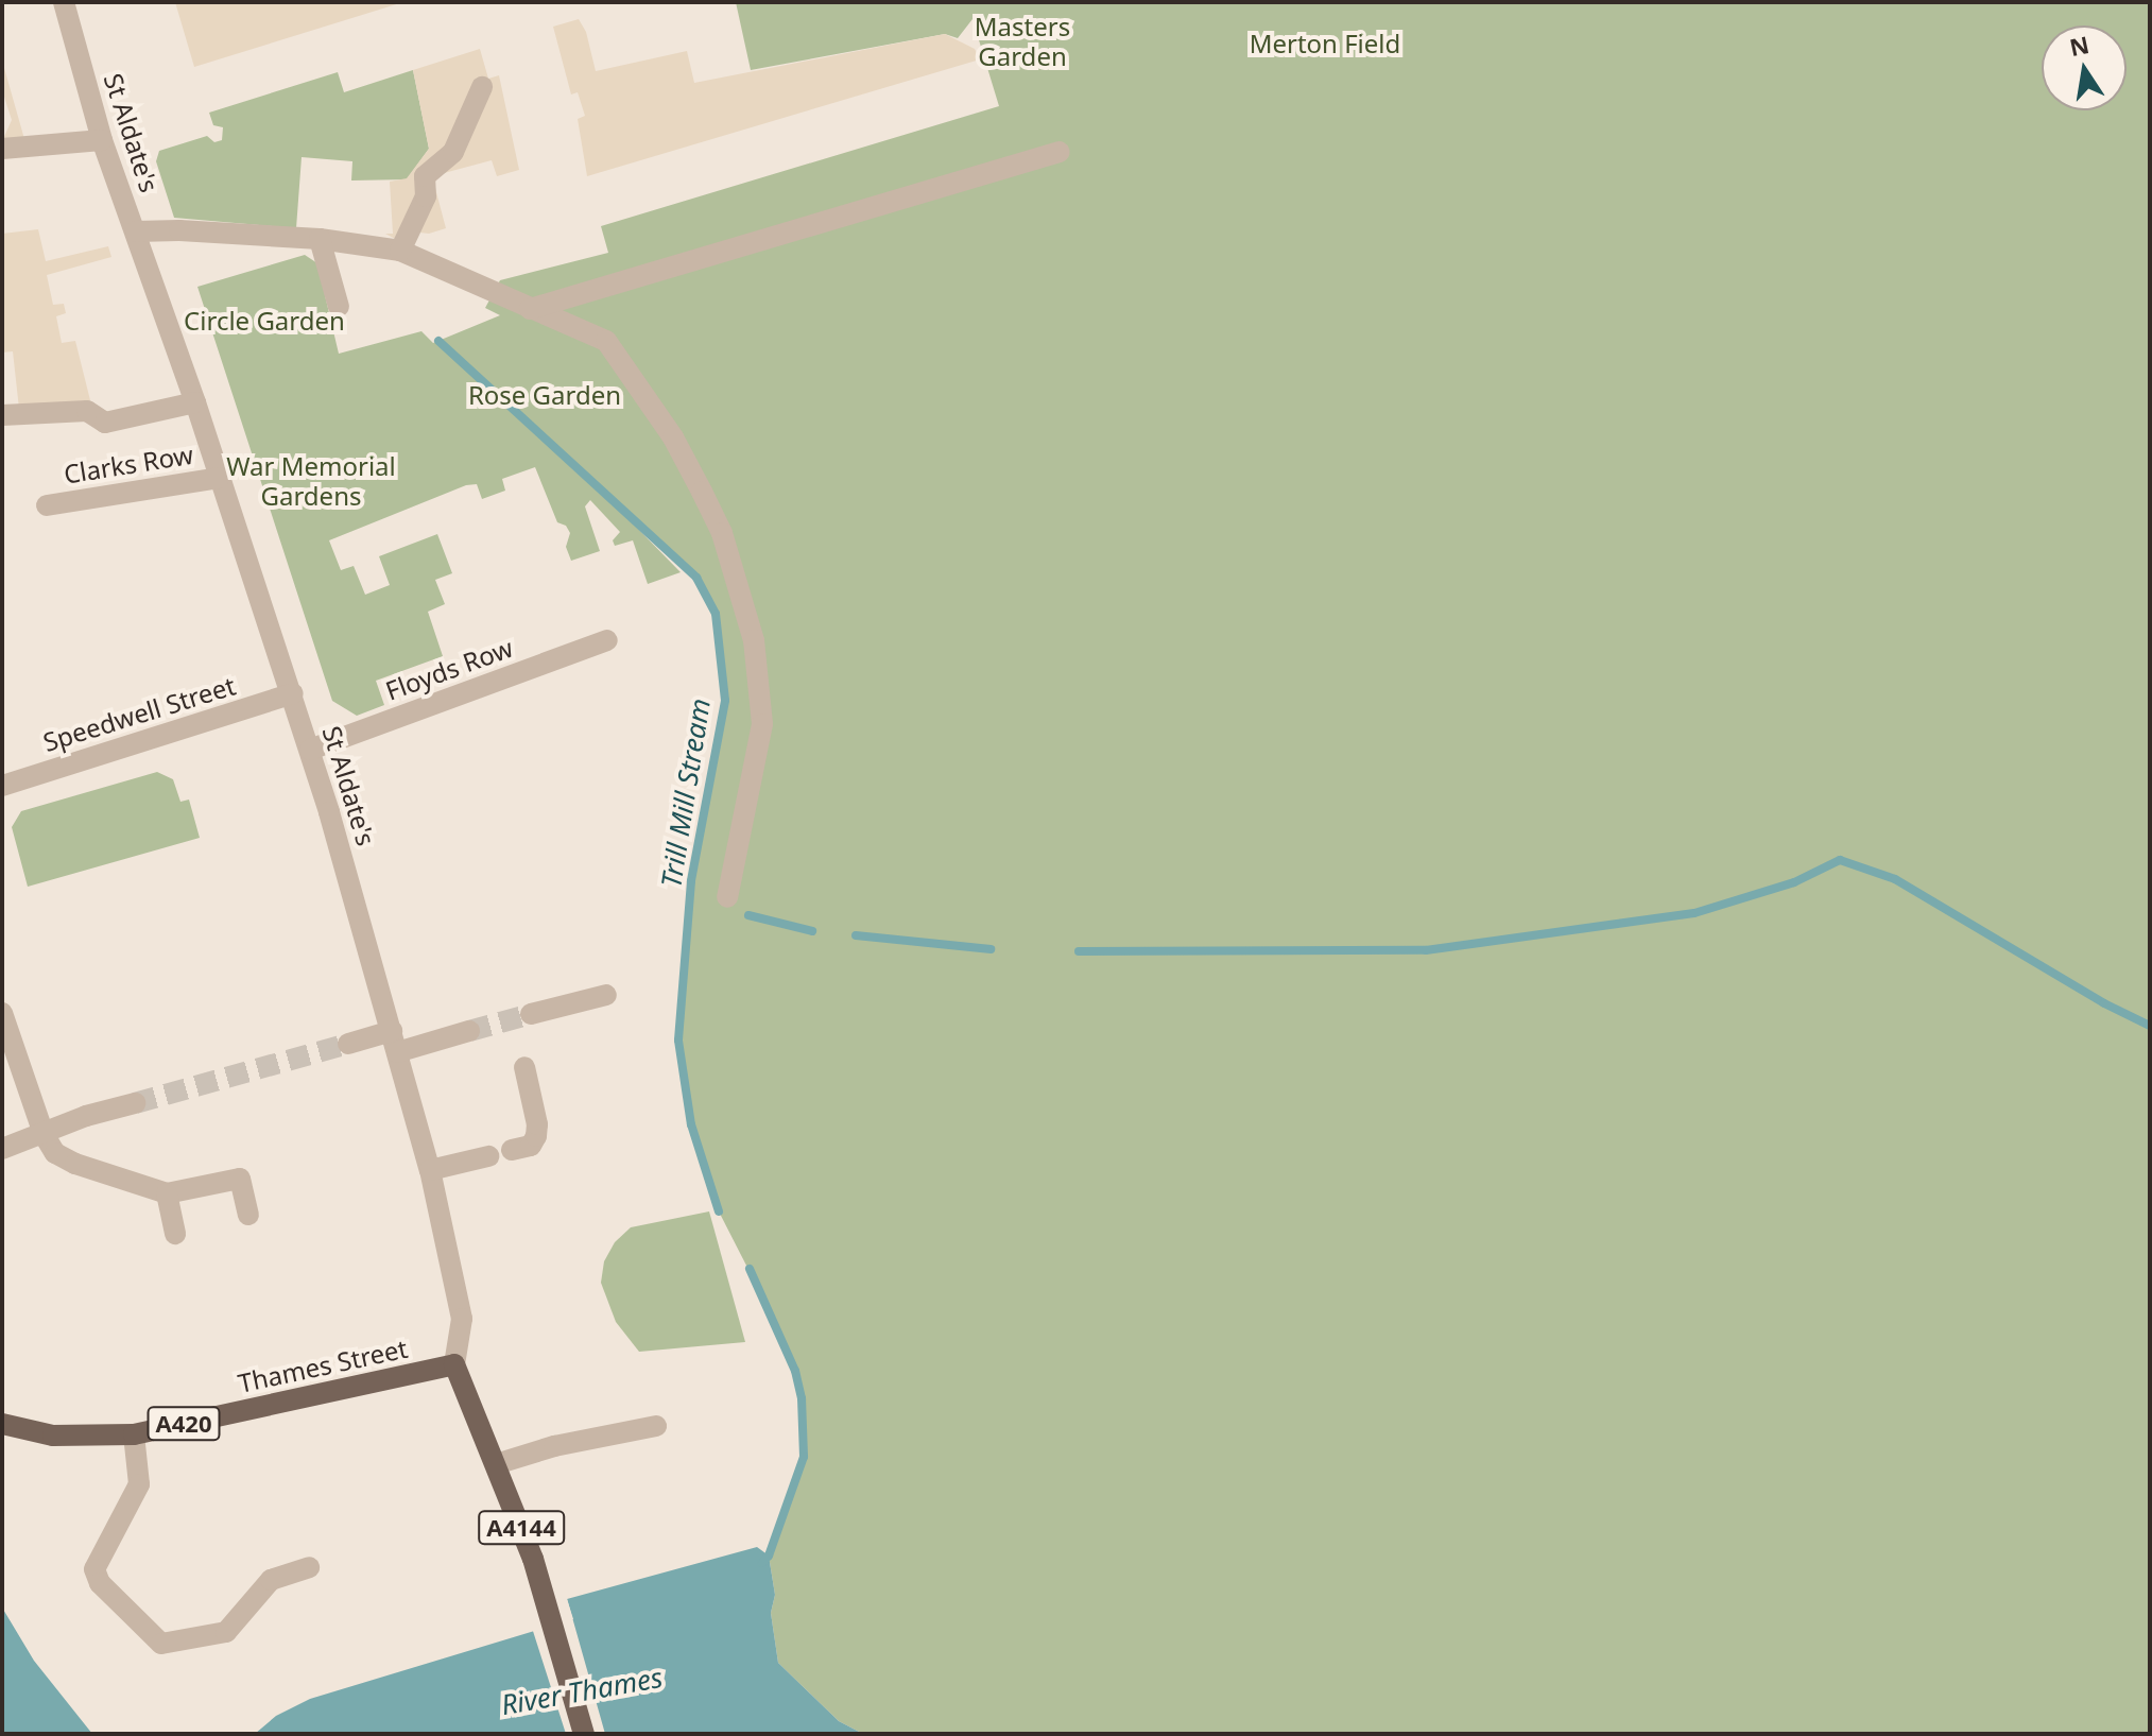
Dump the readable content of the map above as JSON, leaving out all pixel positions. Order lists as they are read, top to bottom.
{
  "streets": {
    "main road": ["Thames Street", "A420", "A4144"],
    "street": [
      "St Aldate's",
      "Clarks Row",
      "Floyds Row",
      "Speedwell Street"
    ]
  },
  "crossings": [
    ["St Aldate's", "Clarks Row"],
    ["St Aldate's", "Floyds Row"],
    ["St Aldate's", "Speedwell Street"],
    ["St Aldate's", "Thames Street"],
    ["St Aldate's", "A4144"],
    ["Thames Street", "A4144"]
  ],
  "water": ["Trill Mill Stream", "River Thames"],
  "parks": [
    "Masters Garden",
    "Merton Field",
    "Circle Garden",
    "Rose Garden",
    "War Memorial Gardens"
  ],
  "north": "top"
}
